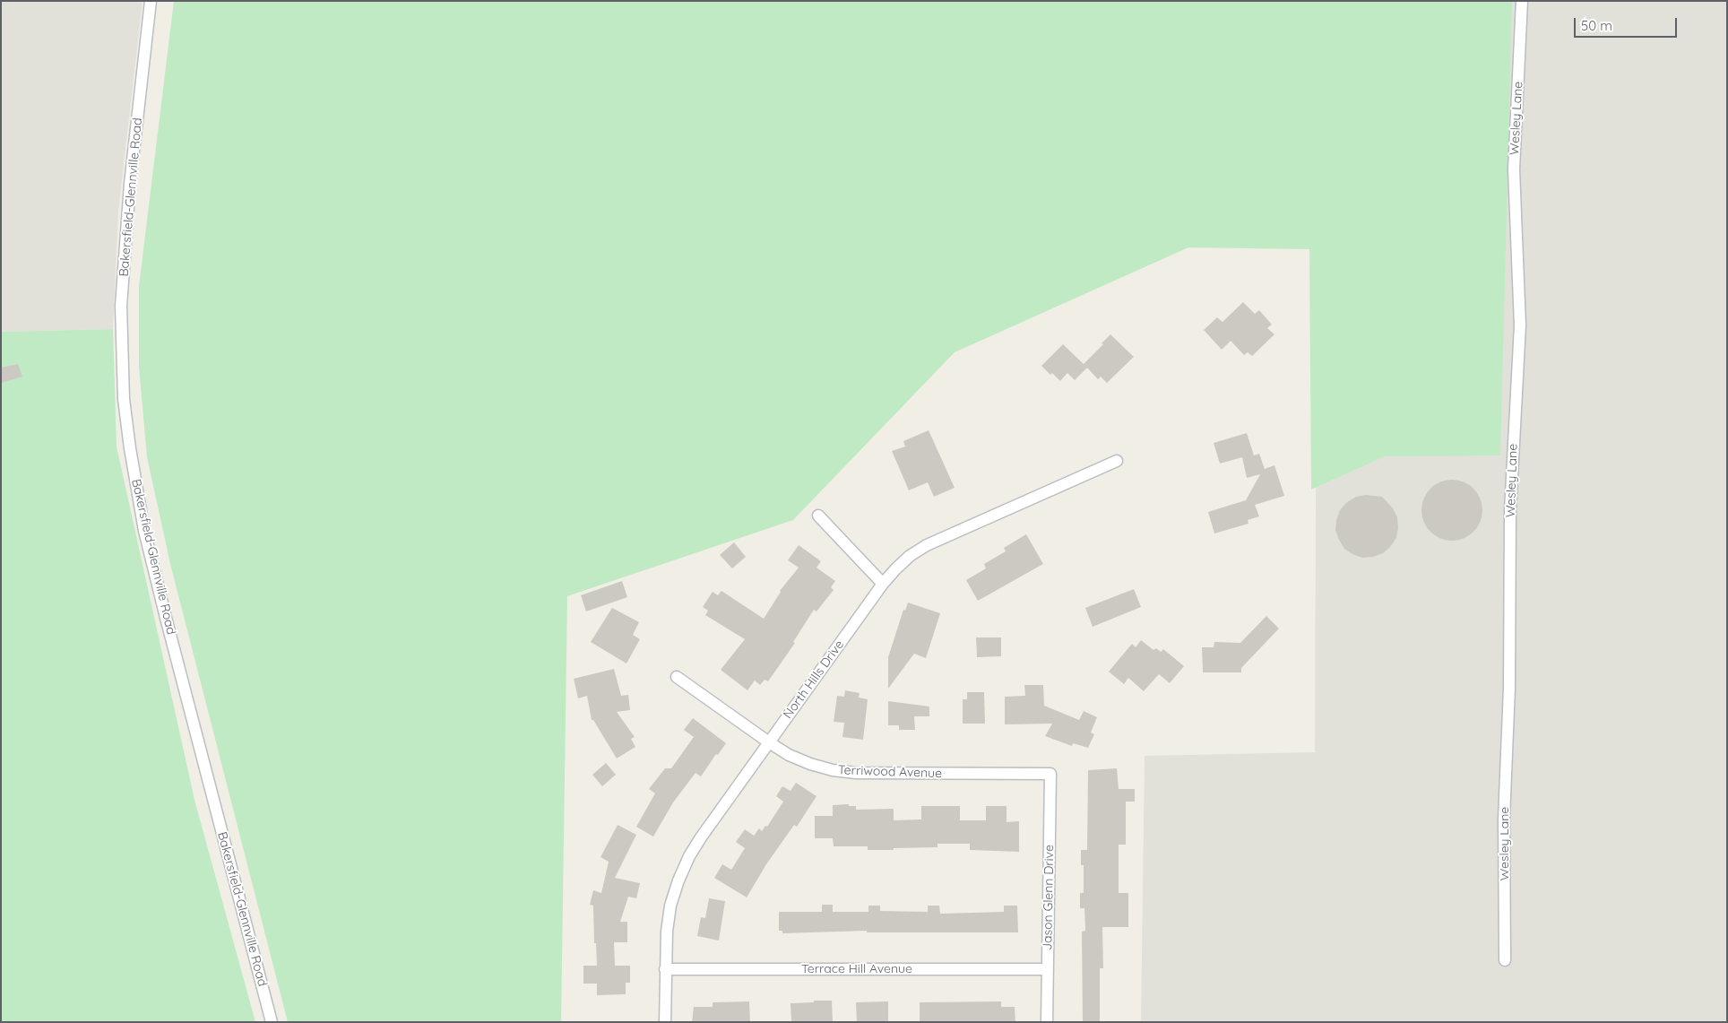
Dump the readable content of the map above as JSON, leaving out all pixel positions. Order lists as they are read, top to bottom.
{
  "streets": {
    "street": [
      "Wesley Lane",
      "Bakersfield-Glennville Road",
      "North Hills Drive",
      "Terriwood Avenue",
      "Jason Glenn Drive",
      "Terrace Hill Avenue"
    ]
  },
  "crossings": [
    ["North Hills Drive", "Terriwood Avenue"],
    ["North Hills Drive", "Terrace Hill Avenue"],
    ["Terriwood Avenue", "Jason Glenn Drive"],
    ["Jason Glenn Drive", "Terrace Hill Avenue"]
  ],
  "scale_bar": "50 m"
}
